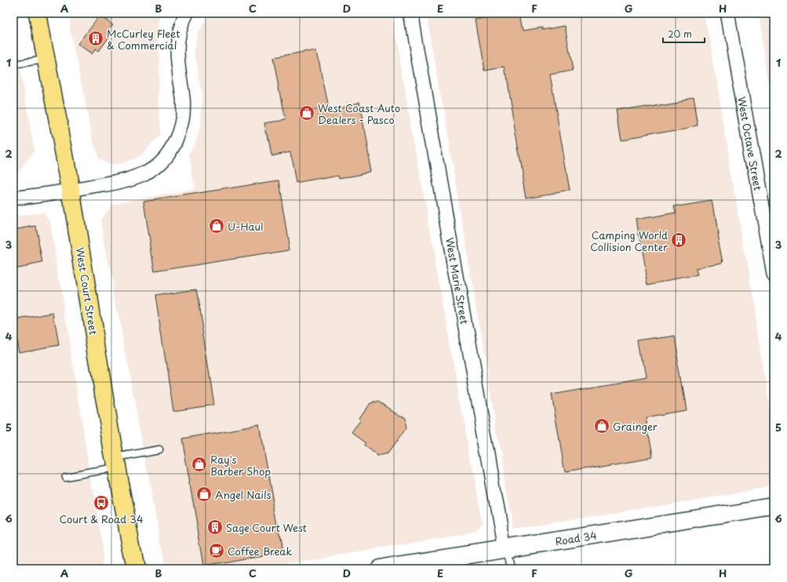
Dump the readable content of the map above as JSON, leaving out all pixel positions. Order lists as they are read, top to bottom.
{
  "streets": {
    "main road": ["West Court Street"],
    "street": ["West Octave Street", "West Marie Street", "Road 34"]
  },
  "crossings": [
    ["West Marie Street", "Road 34"]
  ],
  "places": {
    "building": ["McCurley Fleet & Commercial", "Camping World Collision Center", "Sage Court West"],
    "shop": [
      "West Coast Auto Dealers - Pasco",
      "U-Haul",
      "Grainger",
      "Ray's Barber Shop",
      "Angel Nails"
    ],
    "bus stop": ["Court & Road 34"],
    "cafe": ["Coffee Break"]
  },
  "scale_bar": "20 m",
  "grid": {
    "columns": [
      "A",
      "B",
      "C",
      "D",
      "E",
      "F",
      "G",
      "H"
    ],
    "rows": [
      "1",
      "2",
      "3",
      "4",
      "5",
      "6"
    ]
  }
}
